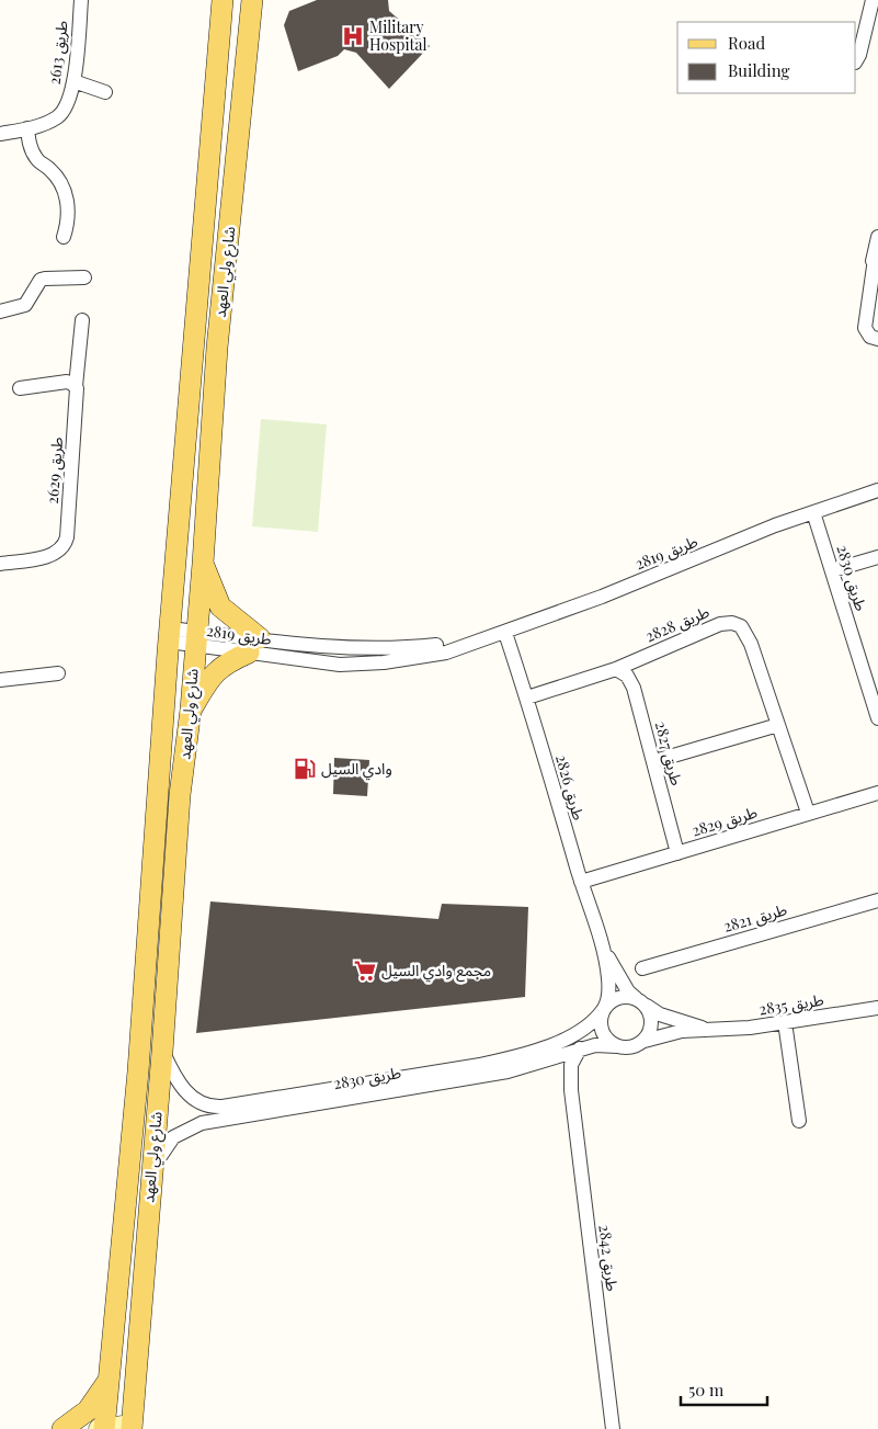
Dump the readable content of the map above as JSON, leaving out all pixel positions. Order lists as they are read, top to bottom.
{
  "streets": {
    "main road": ["شارع ولي العهد"],
    "street": [
      "طريق 2613",
      "طريق 2629",
      "طريق 2819",
      "طريق 2830",
      "طريق 2828",
      "طريق 2827",
      "طريق 2826",
      "طريق 2829",
      "طريق 2821",
      "طريق 2835",
      "طريق 2842"
    ]
  },
  "crossings": [
    ["شارع ولي العهد", "طريق 2819"],
    ["شارع ولي العهد", "طريق 2830"],
    ["طريق 2819", "طريق 2830"],
    ["طريق 2819", "طريق 2826"],
    ["طريق 2830", "طريق 2826"],
    ["طريق 2830", "طريق 2835"],
    ["طريق 2830", "طريق 2842"],
    ["طريق 2828", "طريق 2827"],
    ["طريق 2828", "طريق 2826"],
    ["طريق 2828", "طريق 2829"],
    ["طريق 2827", "طريق 2829"],
    ["طريق 2826", "طريق 2829"],
    ["طريق 2826", "طريق 2835"]
  ],
  "places": {
    "hospital": ["Military Hospital"],
    "fuel station": ["وادي السيل"],
    "supermarket": ["مجمع وادي السيل"]
  },
  "legend": ["Road", "Building"],
  "scale_bar": "50 m"
}
